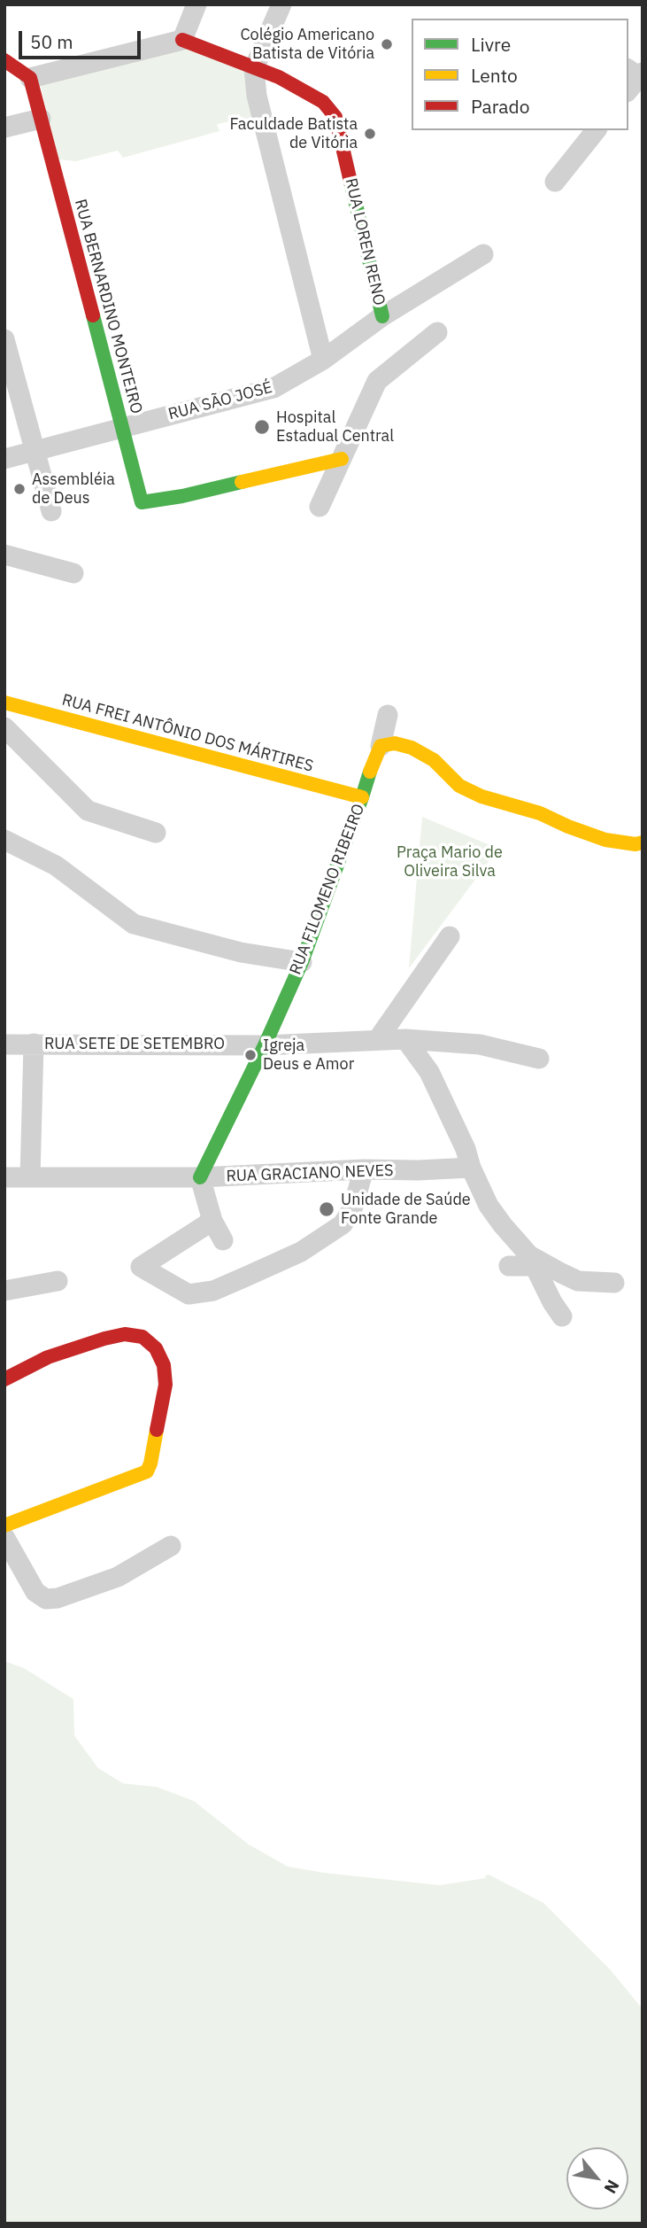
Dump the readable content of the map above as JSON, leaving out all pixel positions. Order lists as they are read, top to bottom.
{
  "streets": {
    "street": [
      "RUA LOREN RENO",
      "RUA BERNARDINO MONTEIRO",
      "RUA SÃO JOSÉ",
      "RUA FREI ANTÔNIO DOS MÁRTIRES",
      "RUA FILOMENO RIBEIRO",
      "RUA SETE DE SETEMBRO",
      "RUA GRACIANO NEVES"
    ]
  },
  "crossings": [
    ["RUA LOREN RENO", "RUA SÃO JOSÉ"],
    ["RUA BERNARDINO MONTEIRO", "RUA SÃO JOSÉ"],
    ["RUA FREI ANTÔNIO DOS MÁRTIRES", "RUA FILOMENO RIBEIRO"],
    ["RUA FILOMENO RIBEIRO", "RUA SETE DE SETEMBRO"],
    ["RUA FILOMENO RIBEIRO", "RUA GRACIANO NEVES"]
  ],
  "parks": ["Praça Mario de Oliveira Silva"],
  "places": [
    "Colégio Americano Batista de Vitória",
    "Faculdade Batista de Vitória",
    "Hospital Estadual Central",
    "Assembléia de Deus",
    "Igreja Deus e Amor",
    "Unidade de Saúde Fonte Grande"
  ],
  "legend": ["Livre", "Lento", "Parado"],
  "scale_bar": "50 m",
  "north": "bottom right"
}
